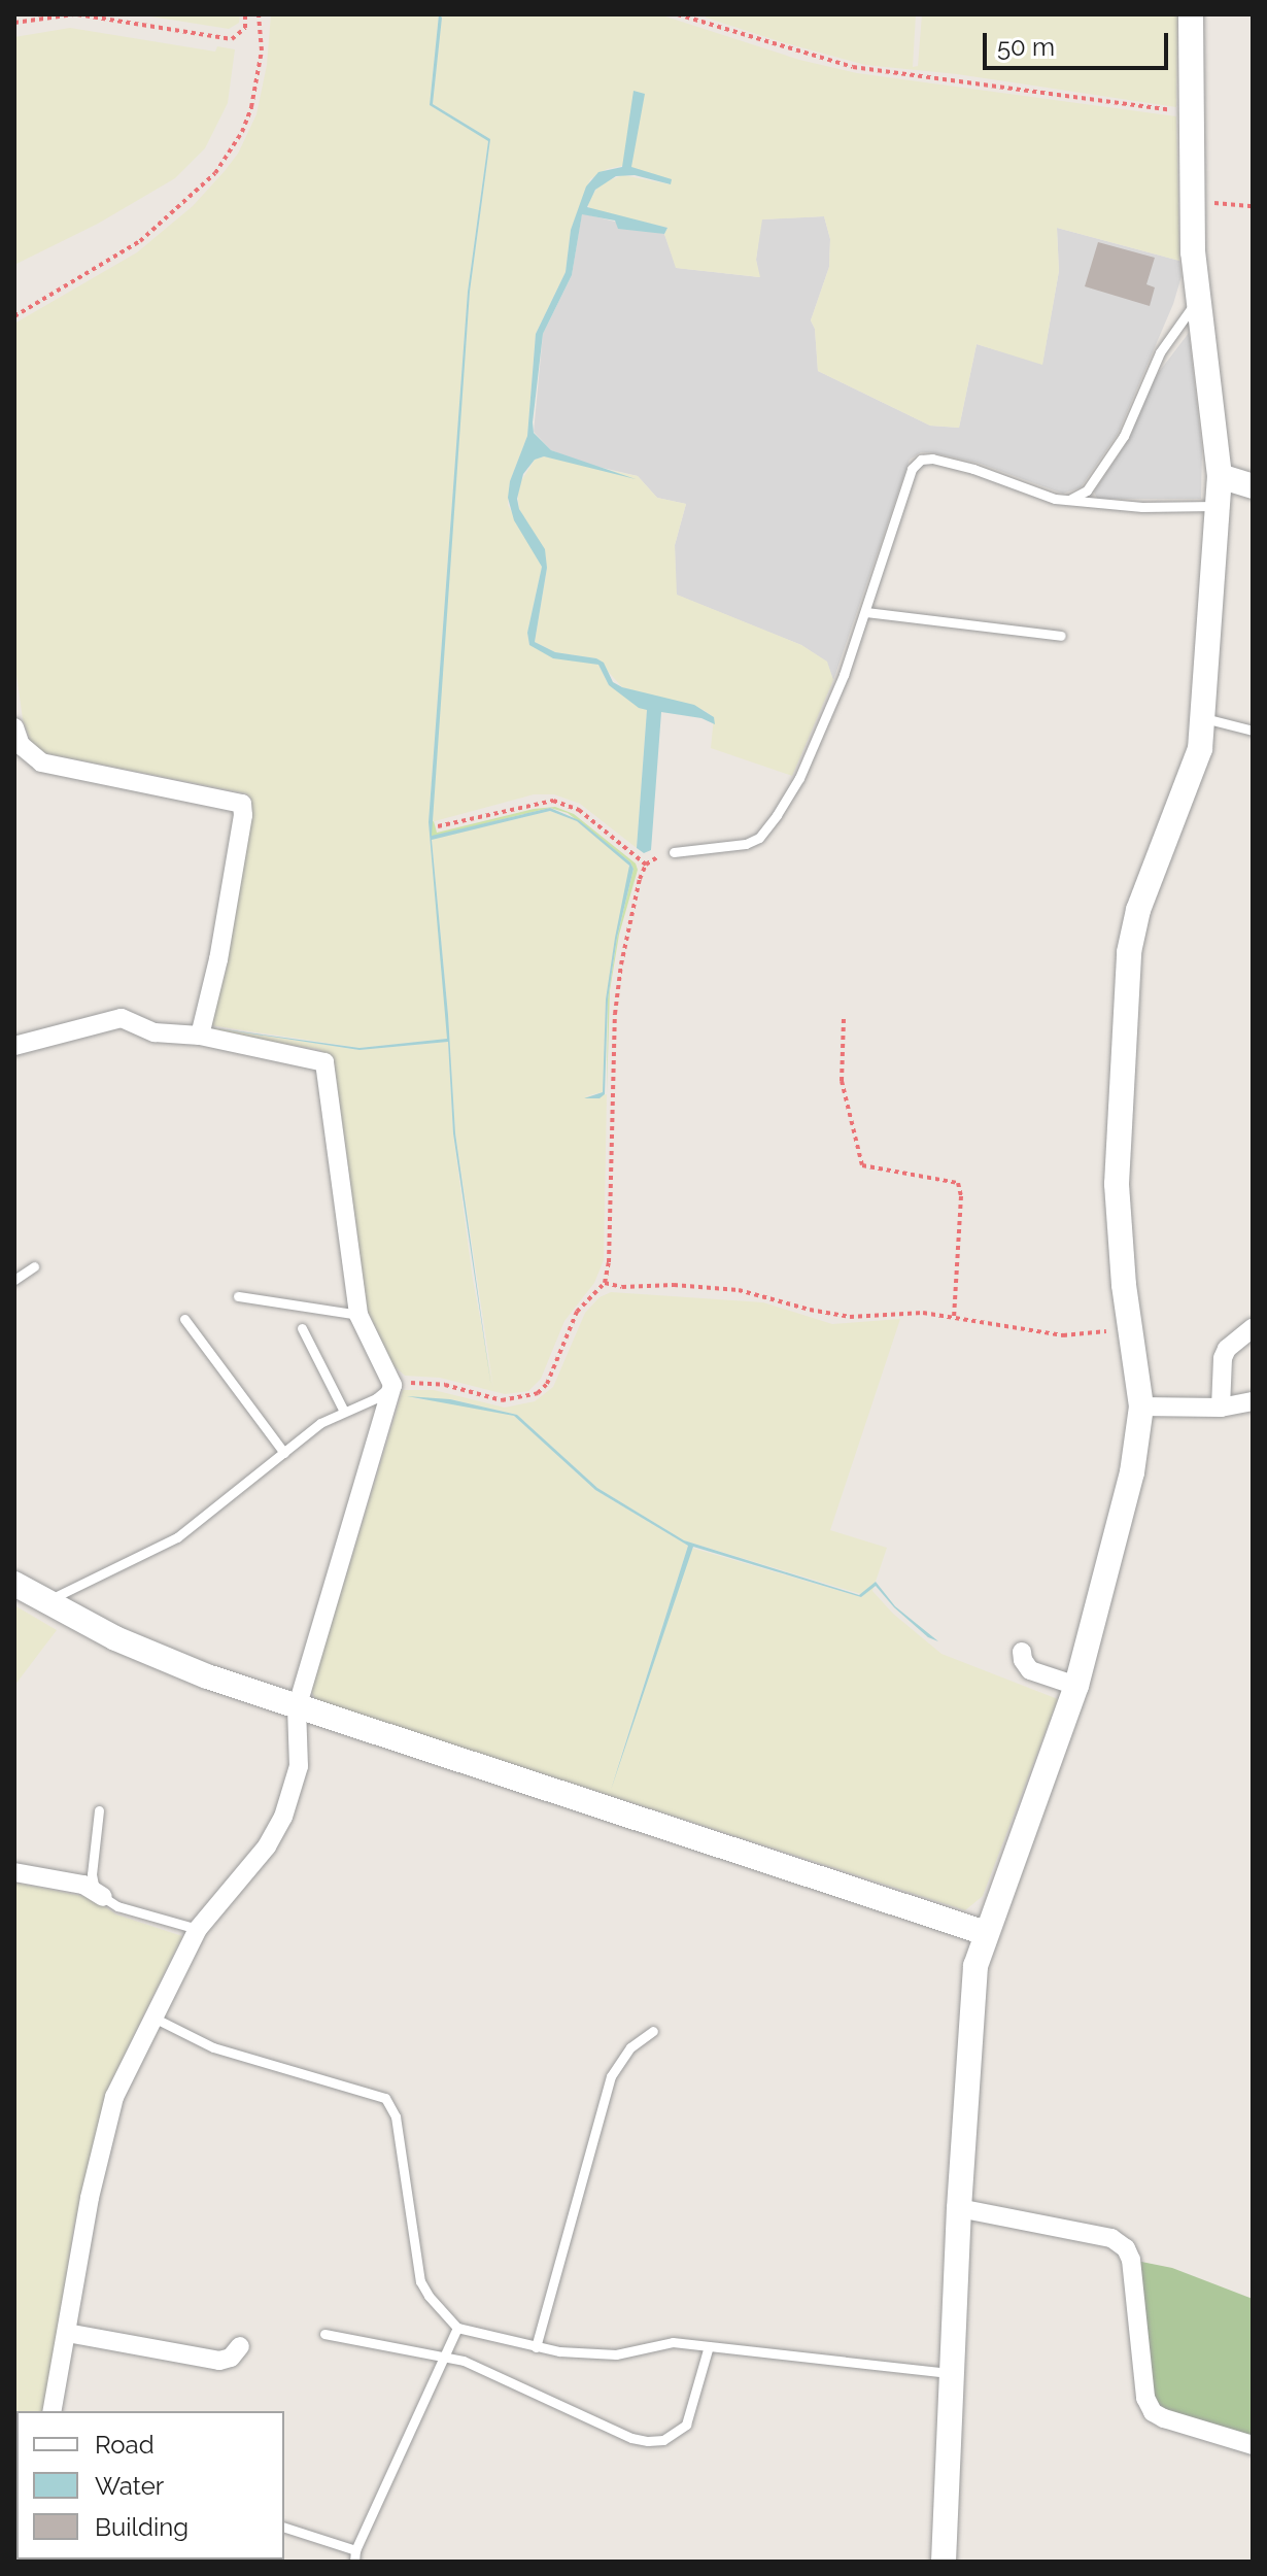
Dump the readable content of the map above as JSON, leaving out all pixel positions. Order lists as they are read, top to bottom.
{
  "legend": ["Road", "Water", "Building"],
  "scale_bar": "50 m"
}
